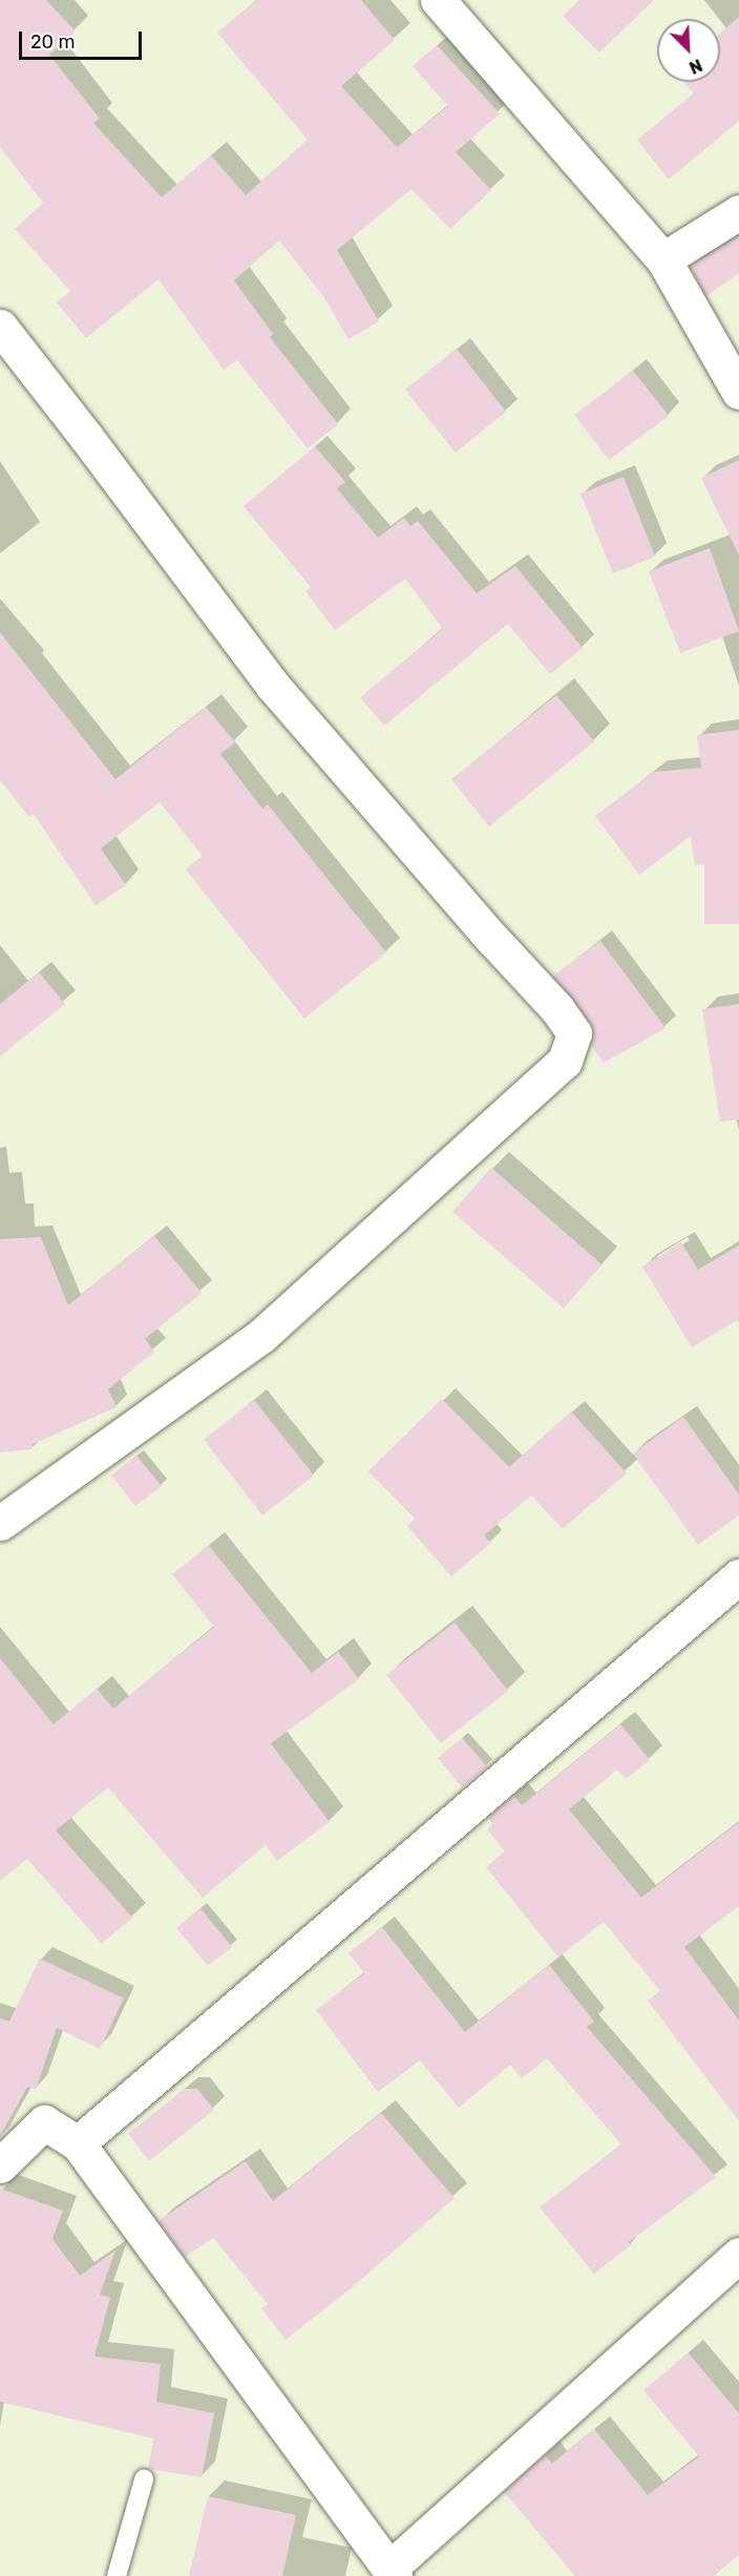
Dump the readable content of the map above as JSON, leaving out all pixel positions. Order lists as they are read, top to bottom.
{
  "scale_bar": "20 m",
  "north": "bottom right"
}
